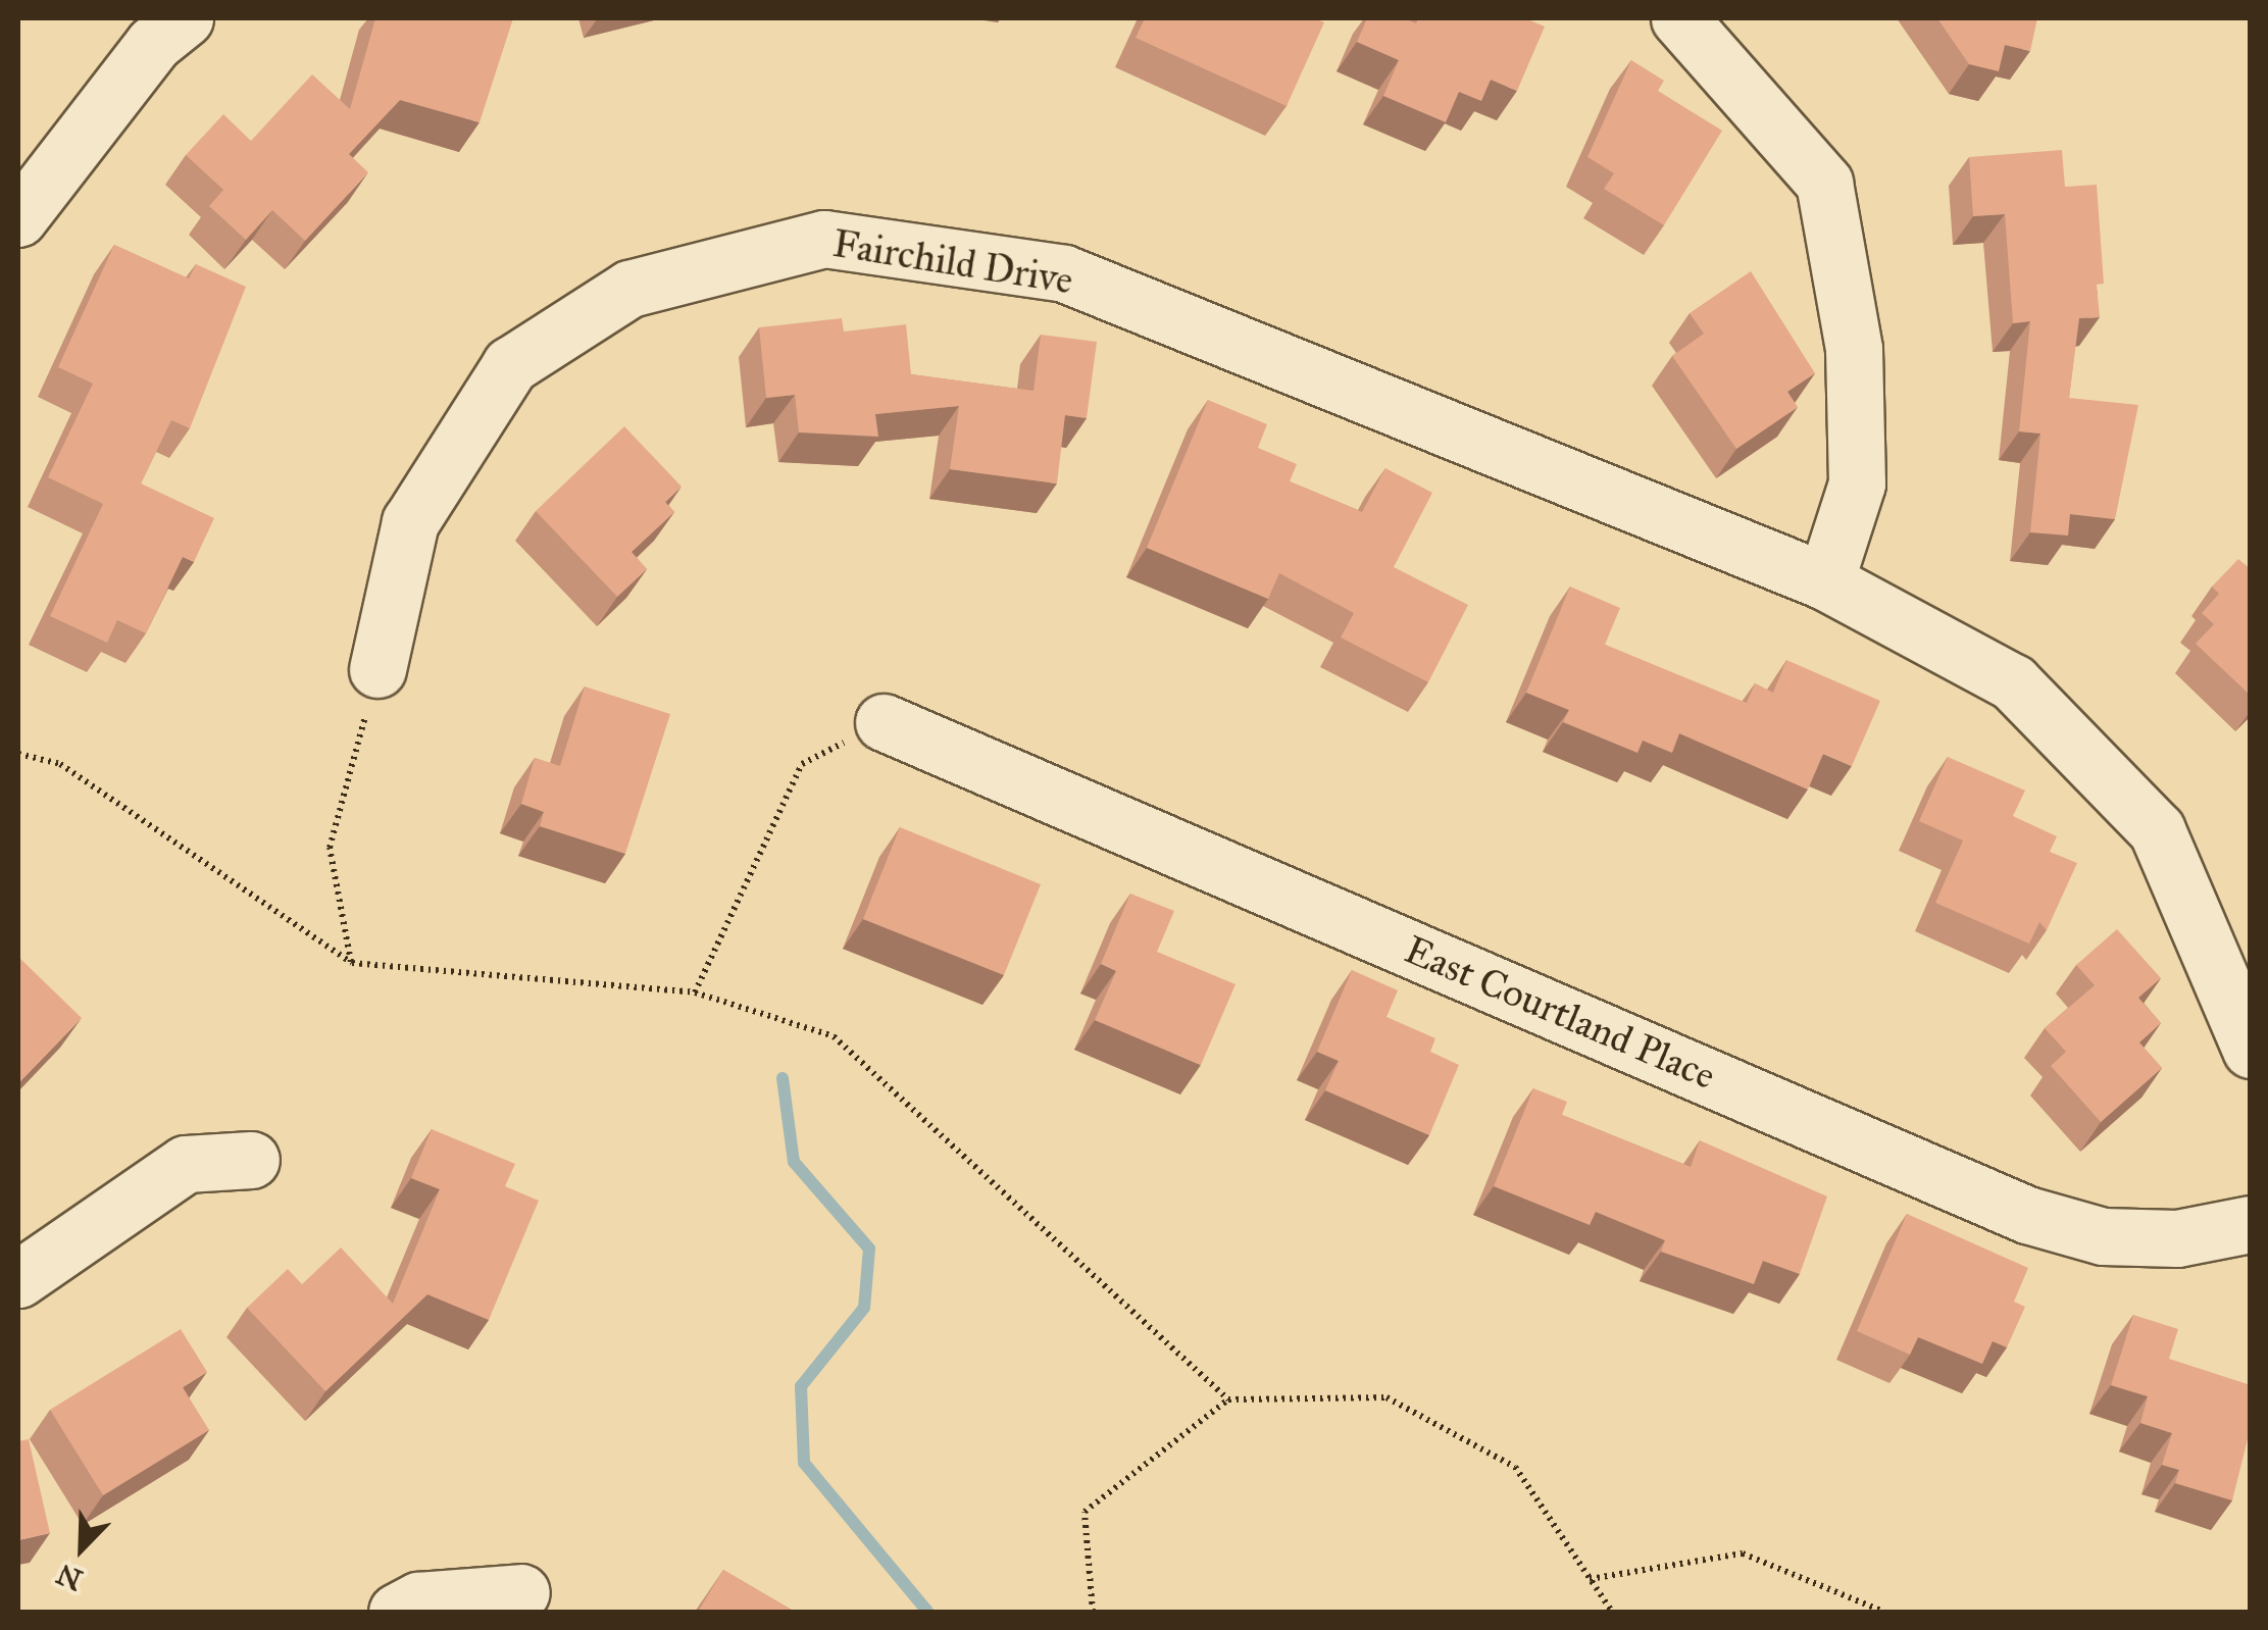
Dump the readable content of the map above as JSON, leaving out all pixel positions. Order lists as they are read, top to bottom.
{
  "streets": {
    "street": ["Fairchild Drive", "East Courtland Place"]
  },
  "north": "bottom left"
}
